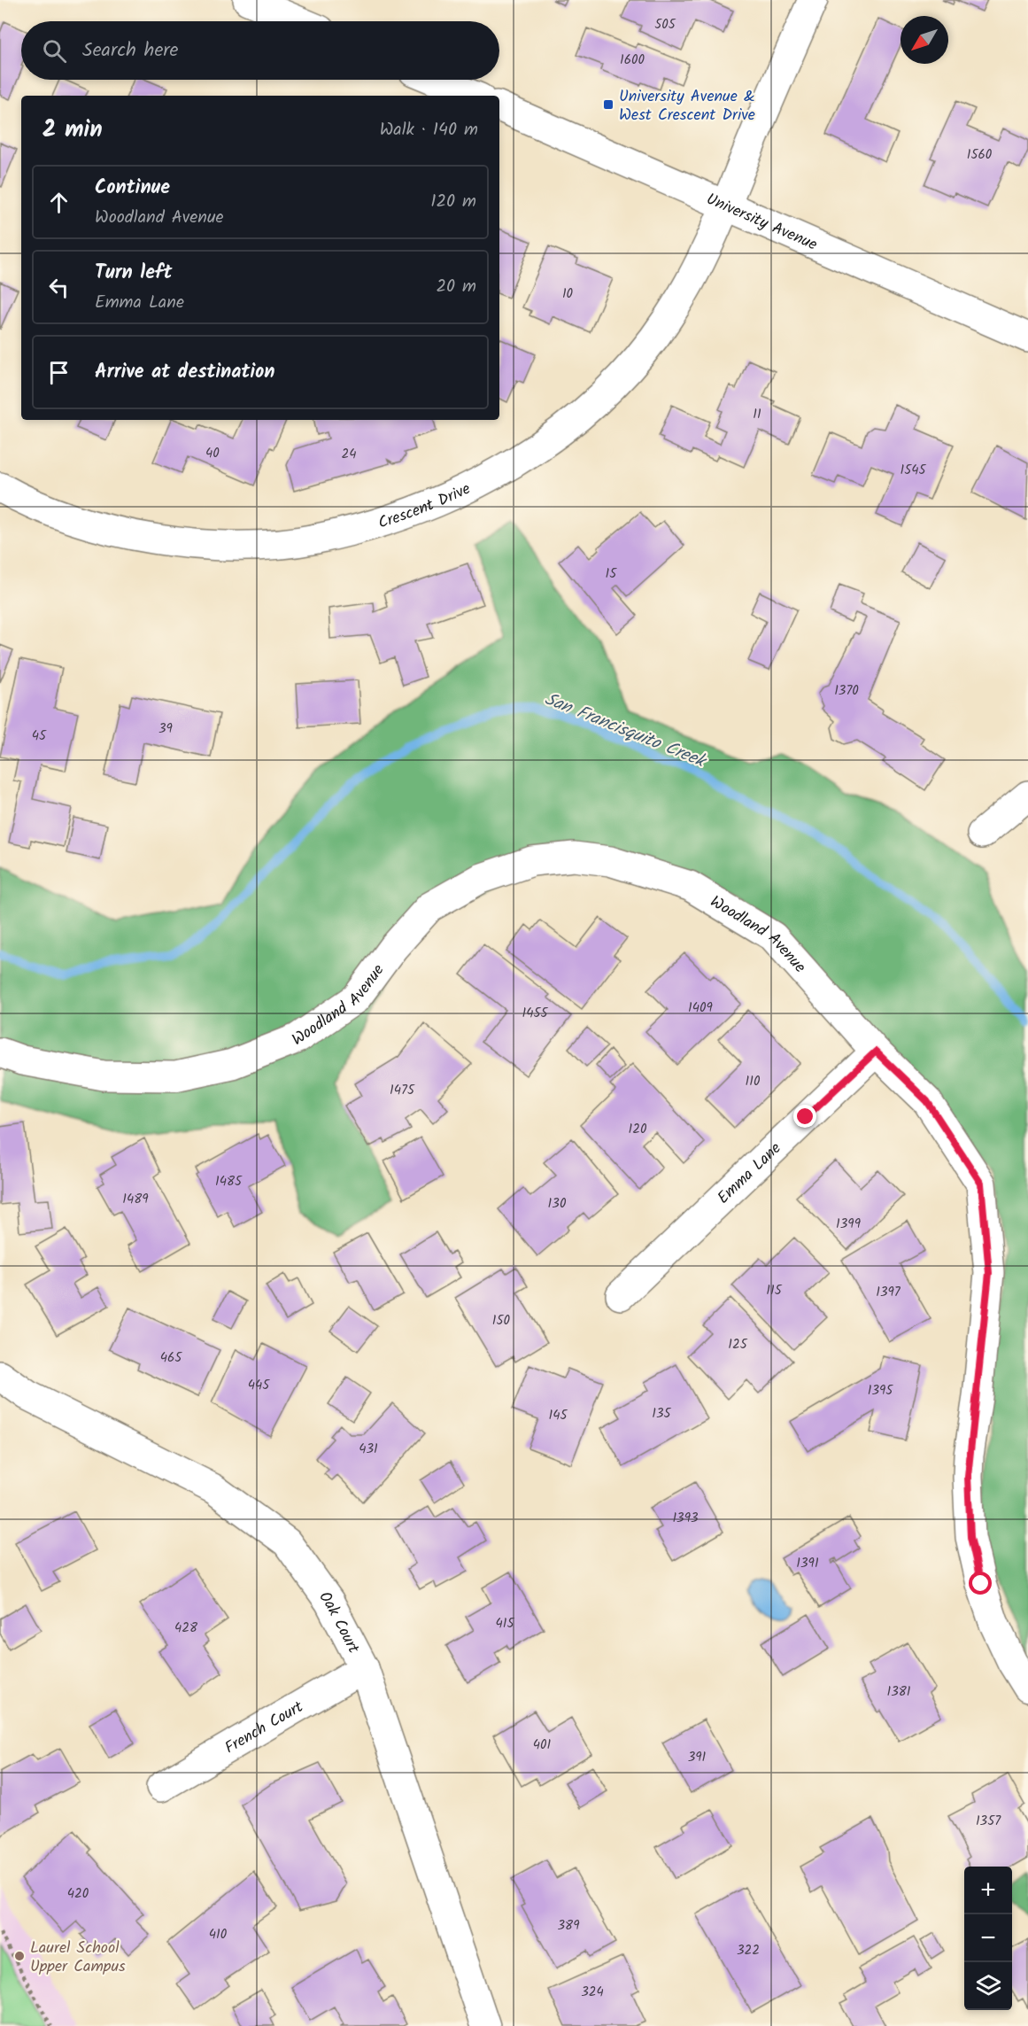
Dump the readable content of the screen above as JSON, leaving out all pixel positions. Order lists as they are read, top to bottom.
{
  "streets": {
    "street": [
      "University Avenue",
      "Crescent Drive",
      "Woodland Avenue",
      "Emma Lane",
      "Oak Court",
      "French Court"
    ]
  },
  "crossings": [
    ["University Avenue", "Crescent Drive"],
    ["Woodland Avenue", "Emma Lane"],
    ["Oak Court", "French Court"]
  ],
  "water": ["San Francisquito Creek"],
  "places": {
    "transit": ["University Avenue & West Crescent Drive"],
    "other": ["Laurel School Upper Campus"]
  },
  "house_numbers": [
    "505",
    "1600",
    "1560",
    "10",
    "11",
    "40",
    "24",
    "1545",
    "15",
    "1370",
    "39",
    "45",
    "1409",
    "1455",
    "110",
    "1475",
    "120",
    "1485",
    "1489",
    "130",
    "1399",
    "115",
    "1397",
    "150",
    "125",
    "465",
    "445",
    "1395",
    "135",
    "145",
    "431",
    "1393",
    "1391",
    "415",
    "428",
    "1381",
    "401",
    "391",
    "1357",
    "420",
    "389",
    "410",
    "322",
    "324"
  ],
  "north": "bottom left",
  "page": {
    "search": "Search here",
    "heading": ["2 min", "Walk · 140 m"],
    "list": [
      ["Continue", "Woodland Avenue", "120 m"],
      ["Turn left", "Emma Lane", "20 m"],
      "Arrive at destination"
    ],
    "map_buttons": ["+", "−"]
  }
}
